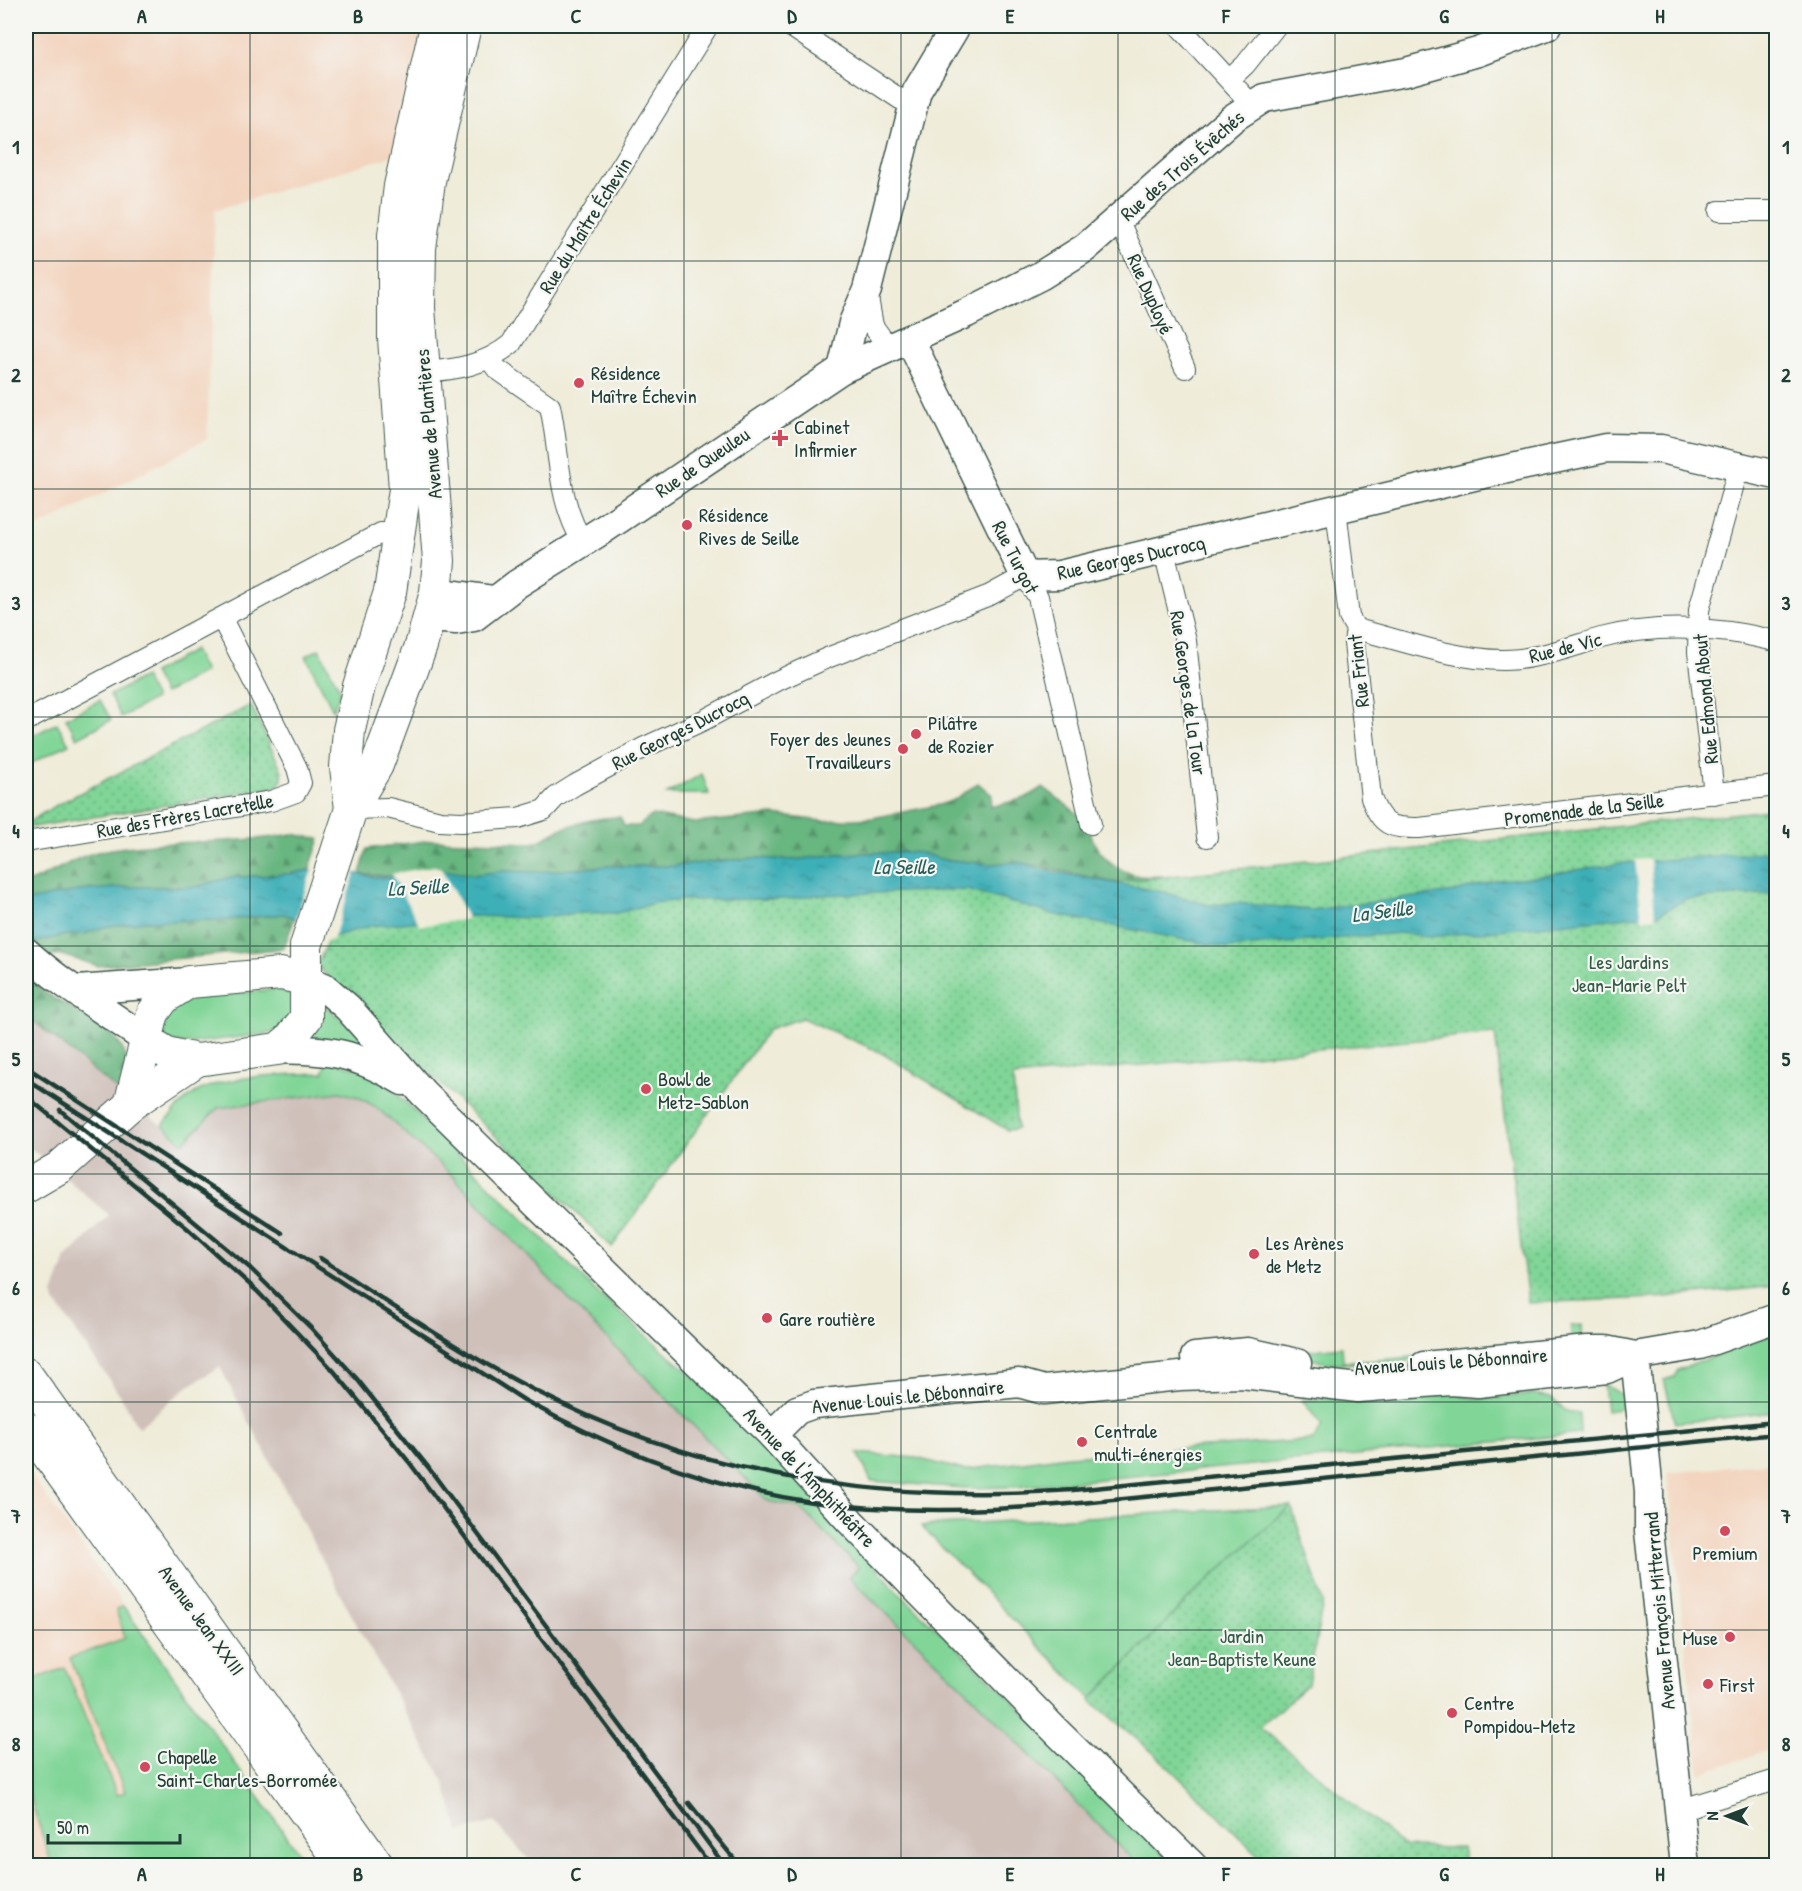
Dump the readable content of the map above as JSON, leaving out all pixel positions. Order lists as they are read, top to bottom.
{
  "streets": {
    "main road": ["Avenue de Plantières", "Avenue Jean XXIII"],
    "street": [
      "Rue des Trois Évêchés",
      "Rue du Maître Échevin",
      "Rue Duployé",
      "Rue de Queuleu",
      "Rue Turgot",
      "Rue Georges Ducrocq",
      "Rue de Vic",
      "Rue Friant",
      "Rue Georges de La Tour",
      "Rue Edmond About",
      "Promenade de la Seille",
      "Rue des Frères Lacretelle",
      "Avenue Louis le Débonnaire",
      "Avenue de l'Amphithéâtre",
      "Avenue François Mitterrand"
    ]
  },
  "crossings": [
    ["Rue des Trois Évêchés", "Rue Duployé"],
    ["Rue des Trois Évêchés", "Rue de Queuleu"],
    ["Rue des Trois Évêchés", "Rue Turgot"],
    ["Rue du Maître Échevin", "Avenue de Plantières"],
    ["Avenue de Plantières", "Rue de Queuleu"],
    ["Avenue de Plantières", "Rue Georges Ducrocq"],
    ["Avenue de Plantières", "Avenue de l'Amphithéâtre"],
    ["Rue Turgot", "Rue Georges Ducrocq"],
    ["Rue Georges Ducrocq", "Rue Friant"],
    ["Rue Georges Ducrocq", "Rue Georges de La Tour"],
    ["Rue Georges Ducrocq", "Rue Edmond About"],
    ["Rue de Vic", "Rue Friant"],
    ["Rue de Vic", "Rue Edmond About"],
    ["Rue Friant", "Promenade de la Seille"],
    ["Rue Edmond About", "Promenade de la Seille"],
    ["Avenue Louis le Débonnaire", "Avenue de l'Amphithéâtre"],
    ["Avenue Louis le Débonnaire", "Avenue François Mitterrand"]
  ],
  "water": ["La Seille"],
  "parks": ["Les Jardins Jean-Marie Pelt", "Jardin Jean-Baptiste Keune"],
  "places": {
    "other": [
      "Résidence Maître Échevin",
      "Résidence Rives de Seille",
      "Pilâtre de Rozier",
      "Foyer des Jeunes Travailleurs",
      "Bowl de Metz-Sablon",
      "Les Arènes de Metz",
      "Gare routière",
      "Centrale multi-énergies",
      "Premium",
      "Muse",
      "First",
      "Centre Pompidou-Metz",
      "Chapelle Saint-Charles-Borromée"
    ],
    "health": ["Cabinet Infirmier"]
  },
  "scale_bar": "50 m",
  "north": "left",
  "grid": {
    "columns": [
      "A",
      "B",
      "C",
      "D",
      "E",
      "F",
      "G",
      "H"
    ],
    "rows": [
      "1",
      "2",
      "3",
      "4",
      "5",
      "6",
      "7",
      "8"
    ]
  }
}
